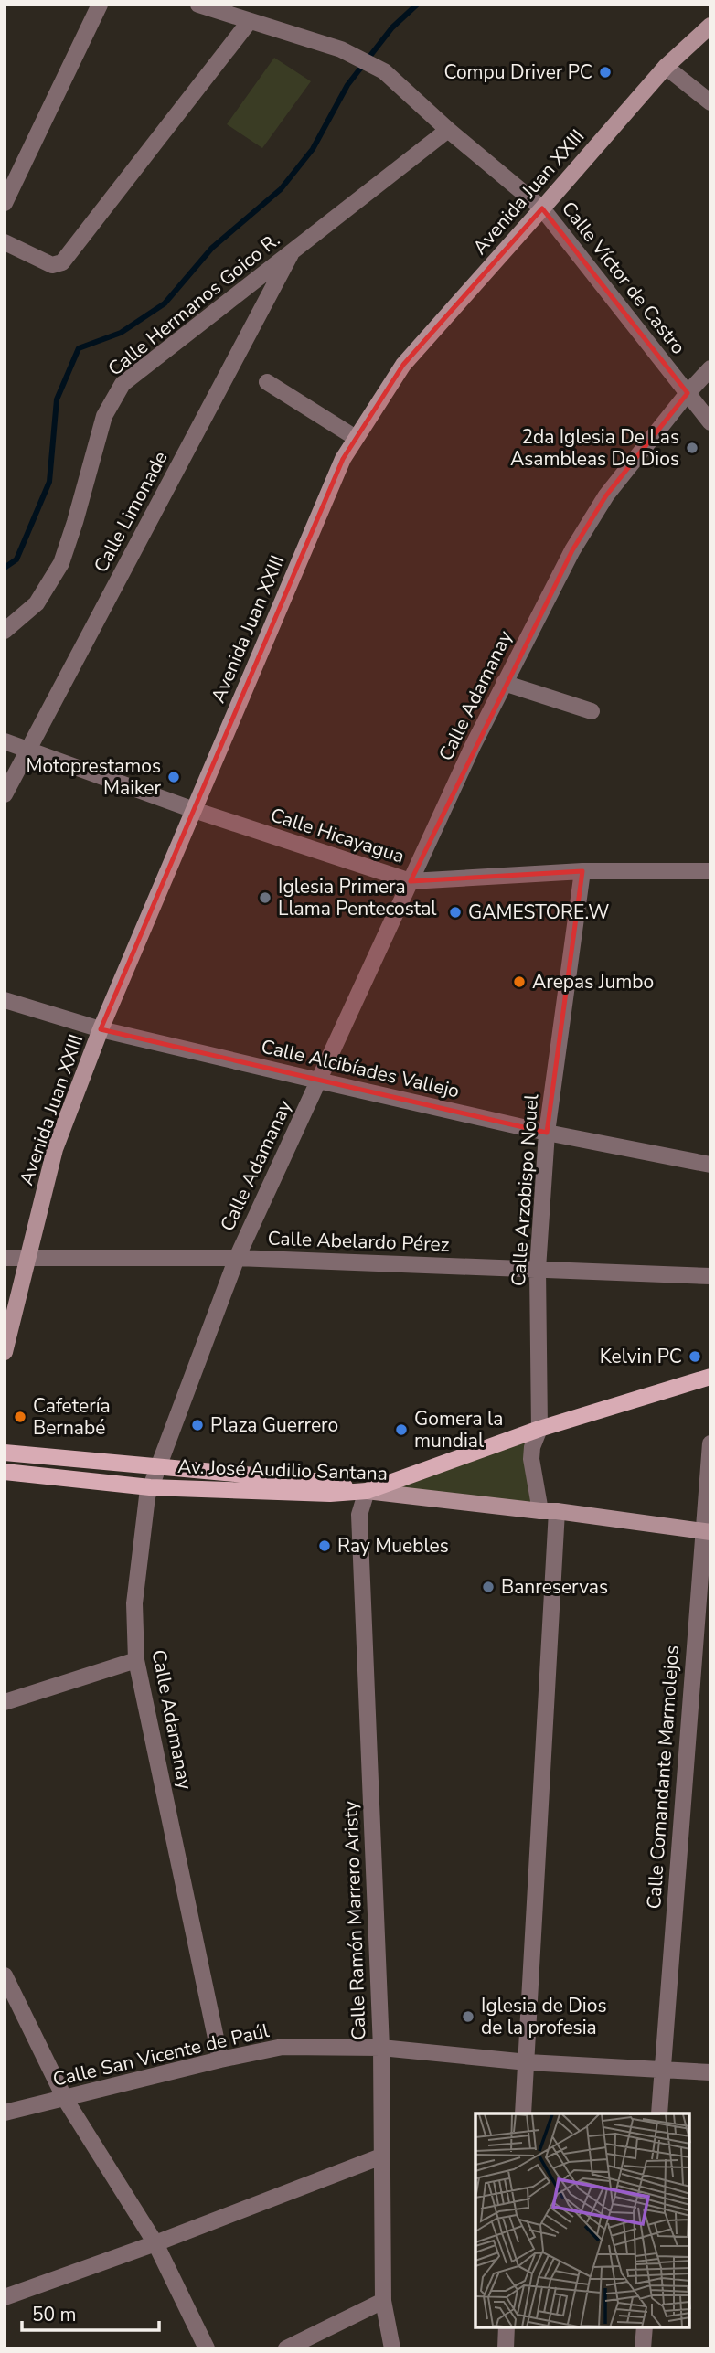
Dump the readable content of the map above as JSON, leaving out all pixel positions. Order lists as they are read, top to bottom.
{
  "streets": {
    "main road": ["Avenida Juan XXIII", "Av. José Audilio Santana"],
    "street": [
      "Calle Víctor de Castro",
      "Calle Hermanos Goico R.",
      "Calle Limonade",
      "Calle Adamanay",
      "Calle Hicayagua",
      "Calle Alcibíades Vallejo",
      "Calle Arzobispo Nouel",
      "Calle Abelardo Pérez",
      "Calle Comandante Marmolejos",
      "Calle Ramón Marrero Aristy",
      "Calle San Vicente de Paúl"
    ]
  },
  "crossings": [
    ["Avenida Juan XXIII", "Calle Víctor de Castro"],
    ["Avenida Juan XXIII", "Calle Hicayagua"],
    ["Avenida Juan XXIII", "Calle Alcibíades Vallejo"],
    ["Avenida Juan XXIII", "Calle Abelardo Pérez"],
    ["Calle Víctor de Castro", "Calle Hermanos Goico R."],
    ["Calle Víctor de Castro", "Calle Adamanay"],
    ["Calle Hermanos Goico R.", "Calle Limonade"],
    ["Calle Limonade", "Calle Hicayagua"],
    ["Calle Adamanay", "Calle Hicayagua"],
    ["Calle Adamanay", "Calle Alcibíades Vallejo"],
    ["Calle Adamanay", "Calle Abelardo Pérez"],
    ["Calle Adamanay", "Av. José Audilio Santana"],
    ["Calle Adamanay", "Calle San Vicente de Paúl"],
    ["Calle Hicayagua", "Calle Arzobispo Nouel"],
    ["Calle Alcibíades Vallejo", "Calle Arzobispo Nouel"],
    ["Calle Arzobispo Nouel", "Calle Abelardo Pérez"],
    ["Calle Arzobispo Nouel", "Av. José Audilio Santana"],
    ["Av. José Audilio Santana", "Calle Comandante Marmolejos"],
    ["Av. José Audilio Santana", "Calle Ramón Marrero Aristy"],
    ["Calle Comandante Marmolejos", "Calle San Vicente de Paúl"],
    ["Calle Ramón Marrero Aristy", "Calle San Vicente de Paúl"]
  ],
  "places": [
    "Compu Driver PC",
    "2da Iglesia De Las Asambleas De Dios",
    "Motoprestamos Maiker",
    "Iglesia Primera Llama Pentecostal",
    "GAMESTORE.W",
    "Arepas Jumbo",
    "Kelvin PC",
    "Cafetería Bernabé",
    "Plaza Guerrero",
    "Gomera la mundial",
    "Ray Muebles",
    "Banreservas",
    "Iglesia de Dios de la profesia"
  ],
  "scale_bar": "50 m"
}
